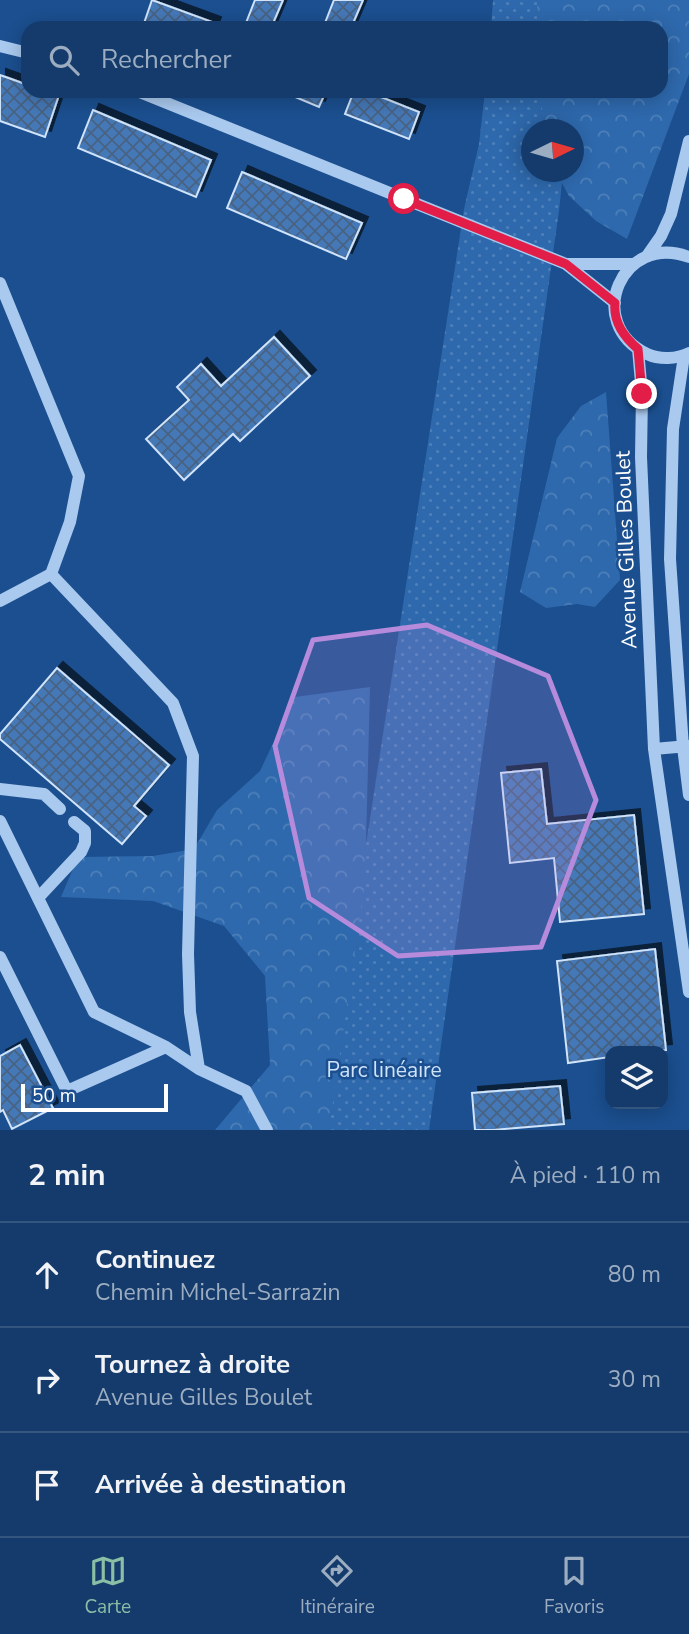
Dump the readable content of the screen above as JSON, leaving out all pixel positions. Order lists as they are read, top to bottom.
{
  "streets": {
    "street": ["Avenue Gilles Boulet"]
  },
  "parks": ["Parc linéaire"],
  "scale_bar": "50 m",
  "north": "right",
  "page": {
    "search": "Rechercher",
    "scale": "50 m",
    "heading": ["2 min", "À pied · 110 m"],
    "list": [
      ["Continuez", "Chemin Michel-Sarrazin", "80 m"],
      ["Tournez à droite", "Avenue Gilles Boulet", "30 m"],
      "Arrivée à destination"
    ],
    "nav": ["Carte", "Itinéraire", "Favoris"]
  }
}
